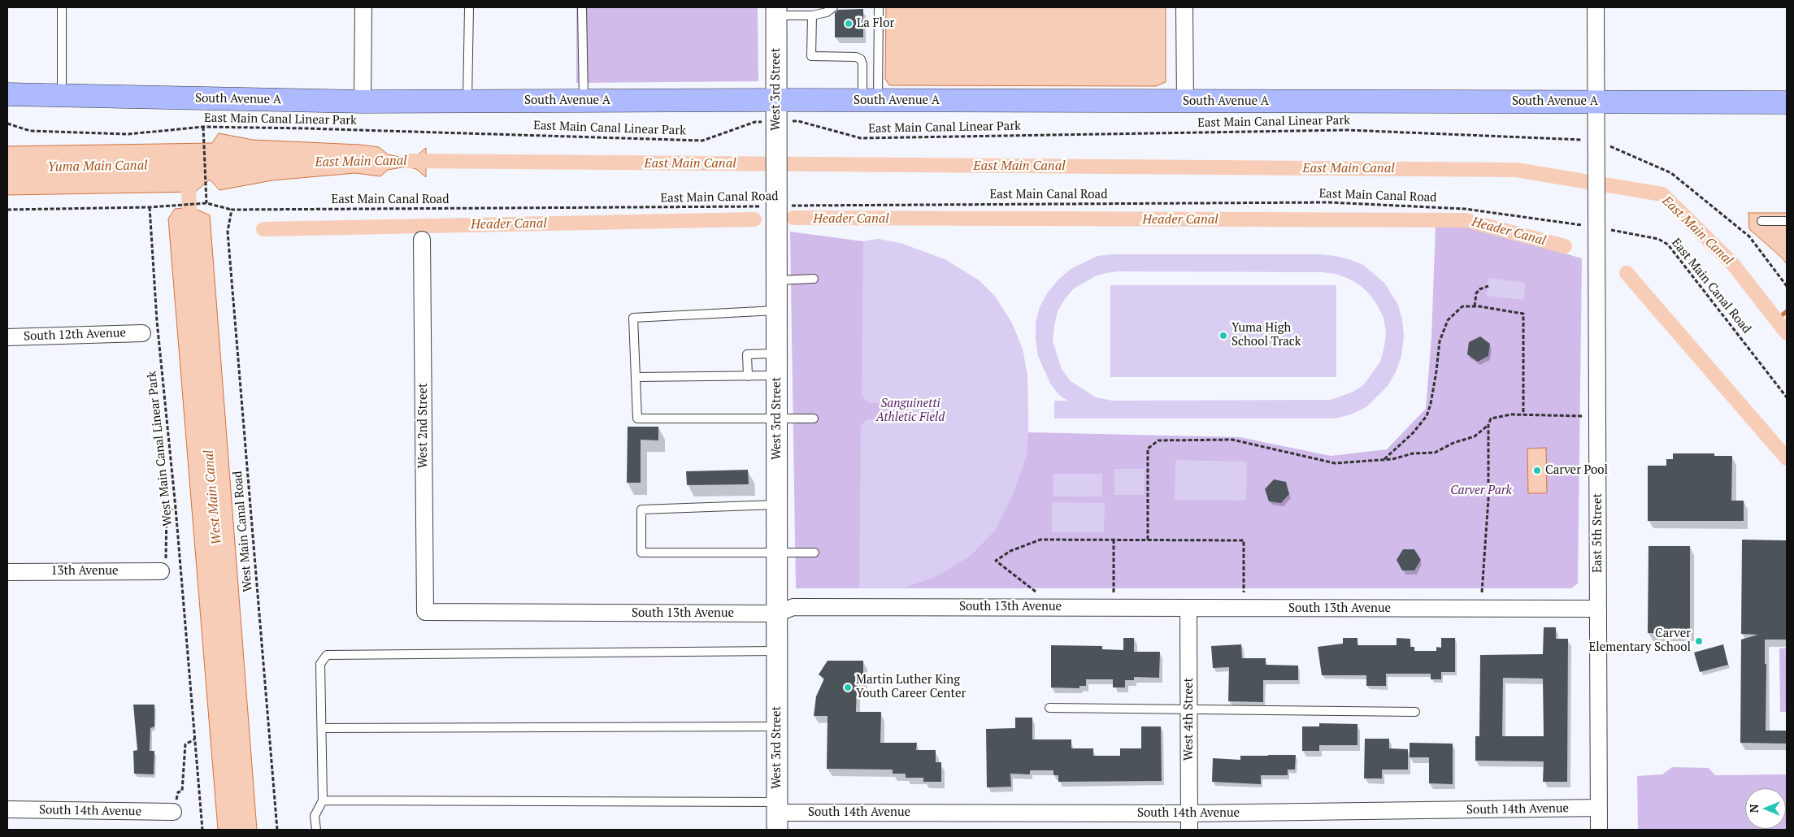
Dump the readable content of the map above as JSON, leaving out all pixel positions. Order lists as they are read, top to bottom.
{
  "streets": {
    "main road": ["South Avenue A"],
    "street": [
      "West 3rd Street",
      "South 12th Avenue",
      "West 2nd Street",
      "East 5th Street",
      "13th Avenue",
      "South 13th Avenue",
      "West 4th Street",
      "South 14th Avenue"
    ],
    "path": [
      "East Main Canal Linear Park",
      "East Main Canal Road",
      "West Main Canal Linear Park",
      "West Main Canal Road"
    ]
  },
  "crossings": [
    ["West 3rd Street", "South Avenue A"],
    ["West 3rd Street", "East Main Canal Linear Park"],
    ["West 3rd Street", "East Main Canal Road"],
    ["West 3rd Street", "South 13th Avenue"],
    ["West 3rd Street", "South 14th Avenue"],
    ["South Avenue A", "East Main Canal Linear Park"],
    ["South Avenue A", "East 5th Street"],
    ["East Main Canal Linear Park", "East 5th Street"],
    ["East Main Canal Road", "West Main Canal Linear Park"],
    ["East Main Canal Road", "West Main Canal Road"],
    ["East Main Canal Road", "East 5th Street"],
    ["West 2nd Street", "South 13th Avenue"],
    ["East 5th Street", "South 13th Avenue"],
    ["East 5th Street", "South 14th Avenue"],
    ["South 13th Avenue", "West 4th Street"],
    ["West 4th Street", "South 14th Avenue"]
  ],
  "water": [
    "East Main Canal",
    "Yuma Main Canal",
    "Header Canal",
    "West Main Canal"
  ],
  "parks": ["Sanguinetti Athletic Field", "Carver Park"],
  "places": [
    "La Flor",
    "Yuma High School Track",
    "Carver Pool",
    "Carver Elementary School",
    "Martin Luther King Youth Career Center"
  ],
  "north": "left"
}
